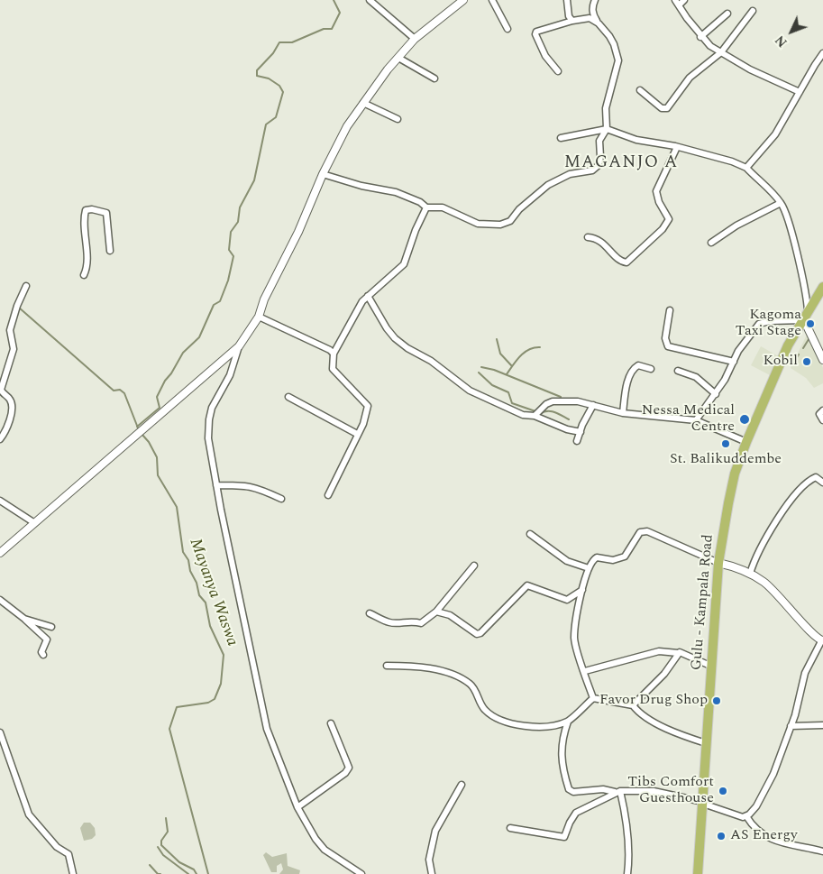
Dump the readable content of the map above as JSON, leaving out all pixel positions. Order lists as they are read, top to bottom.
{
  "streets": {
    "main road": ["Gulu - Kampala Road"]
  },
  "districts": ["MAGANJO A"],
  "water": ["Mayanya Waswa"],
  "places": [
    "Kagoma Taxi Stage",
    "Kobil",
    "Nessa Medical Centre",
    "St. Balikuddembe",
    "Favor Drug Shop",
    "Tibs Comfort Guesthouse",
    "AS Energy"
  ],
  "north": "bottom left"
}
